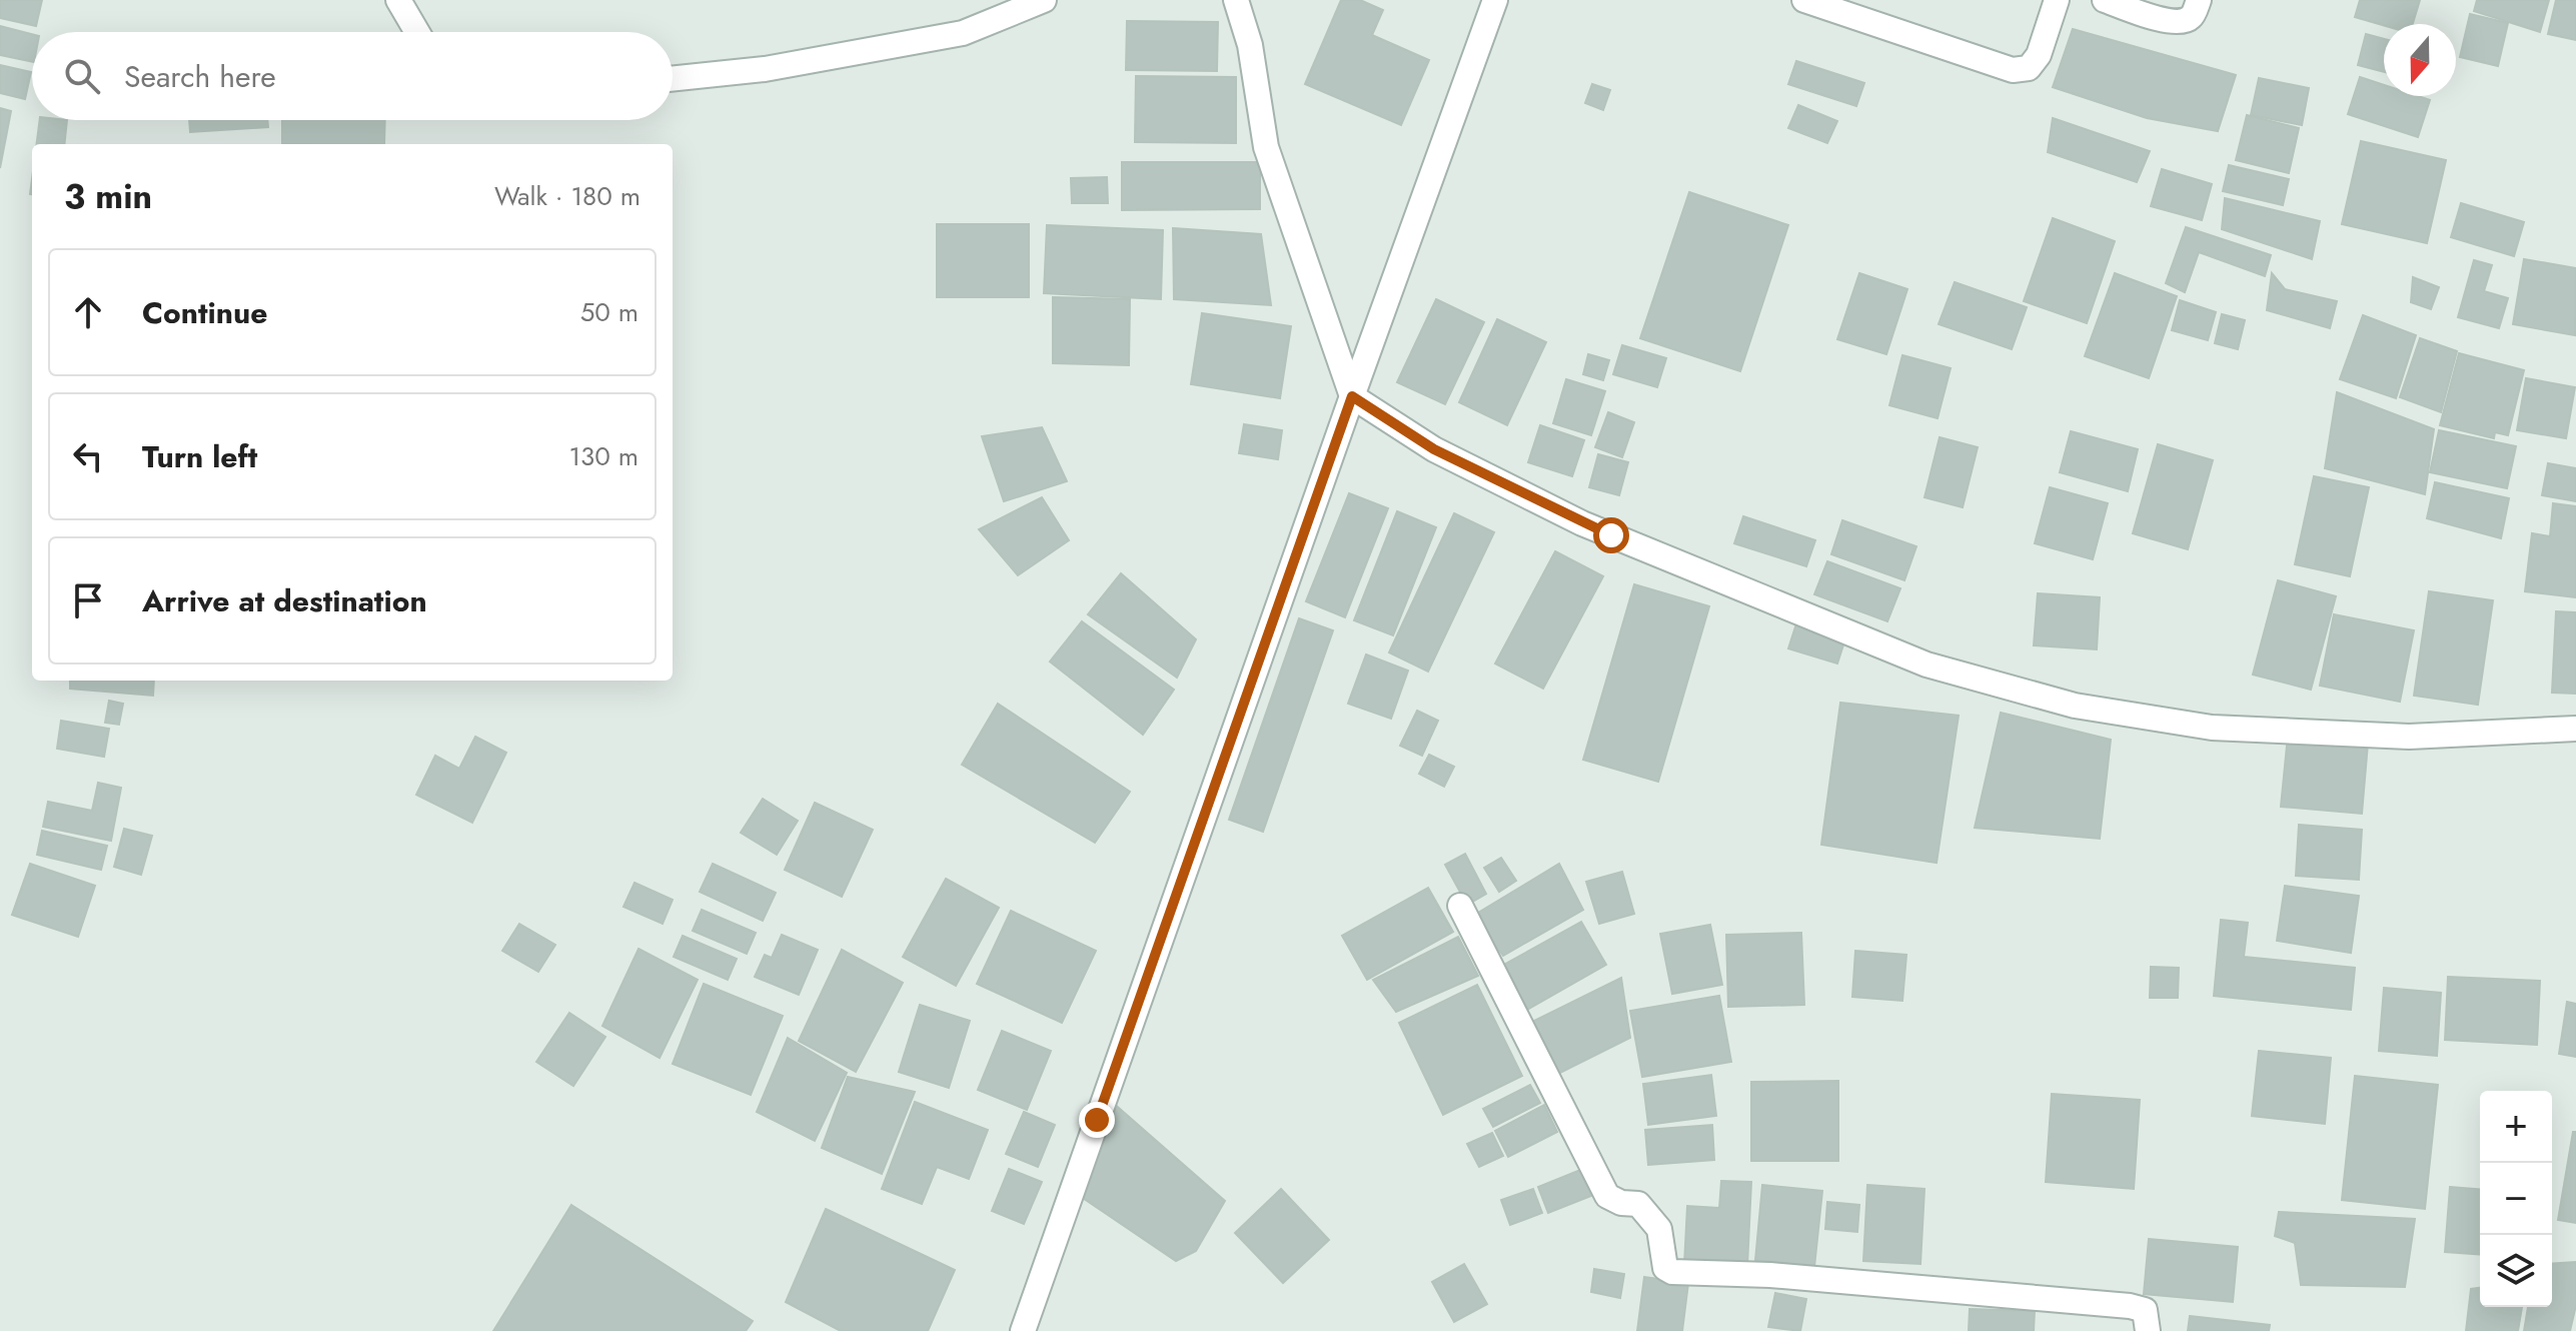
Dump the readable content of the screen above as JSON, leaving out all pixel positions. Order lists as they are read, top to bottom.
{
  "north": "bottom",
  "page": {
    "search": "Search here",
    "heading": ["3 min", "Walk · 180 m"],
    "list": [
      ["Continue", "50 m"],
      ["Turn left", "130 m"],
      "Arrive at destination"
    ],
    "map_buttons": ["+", "−"]
  }
}
